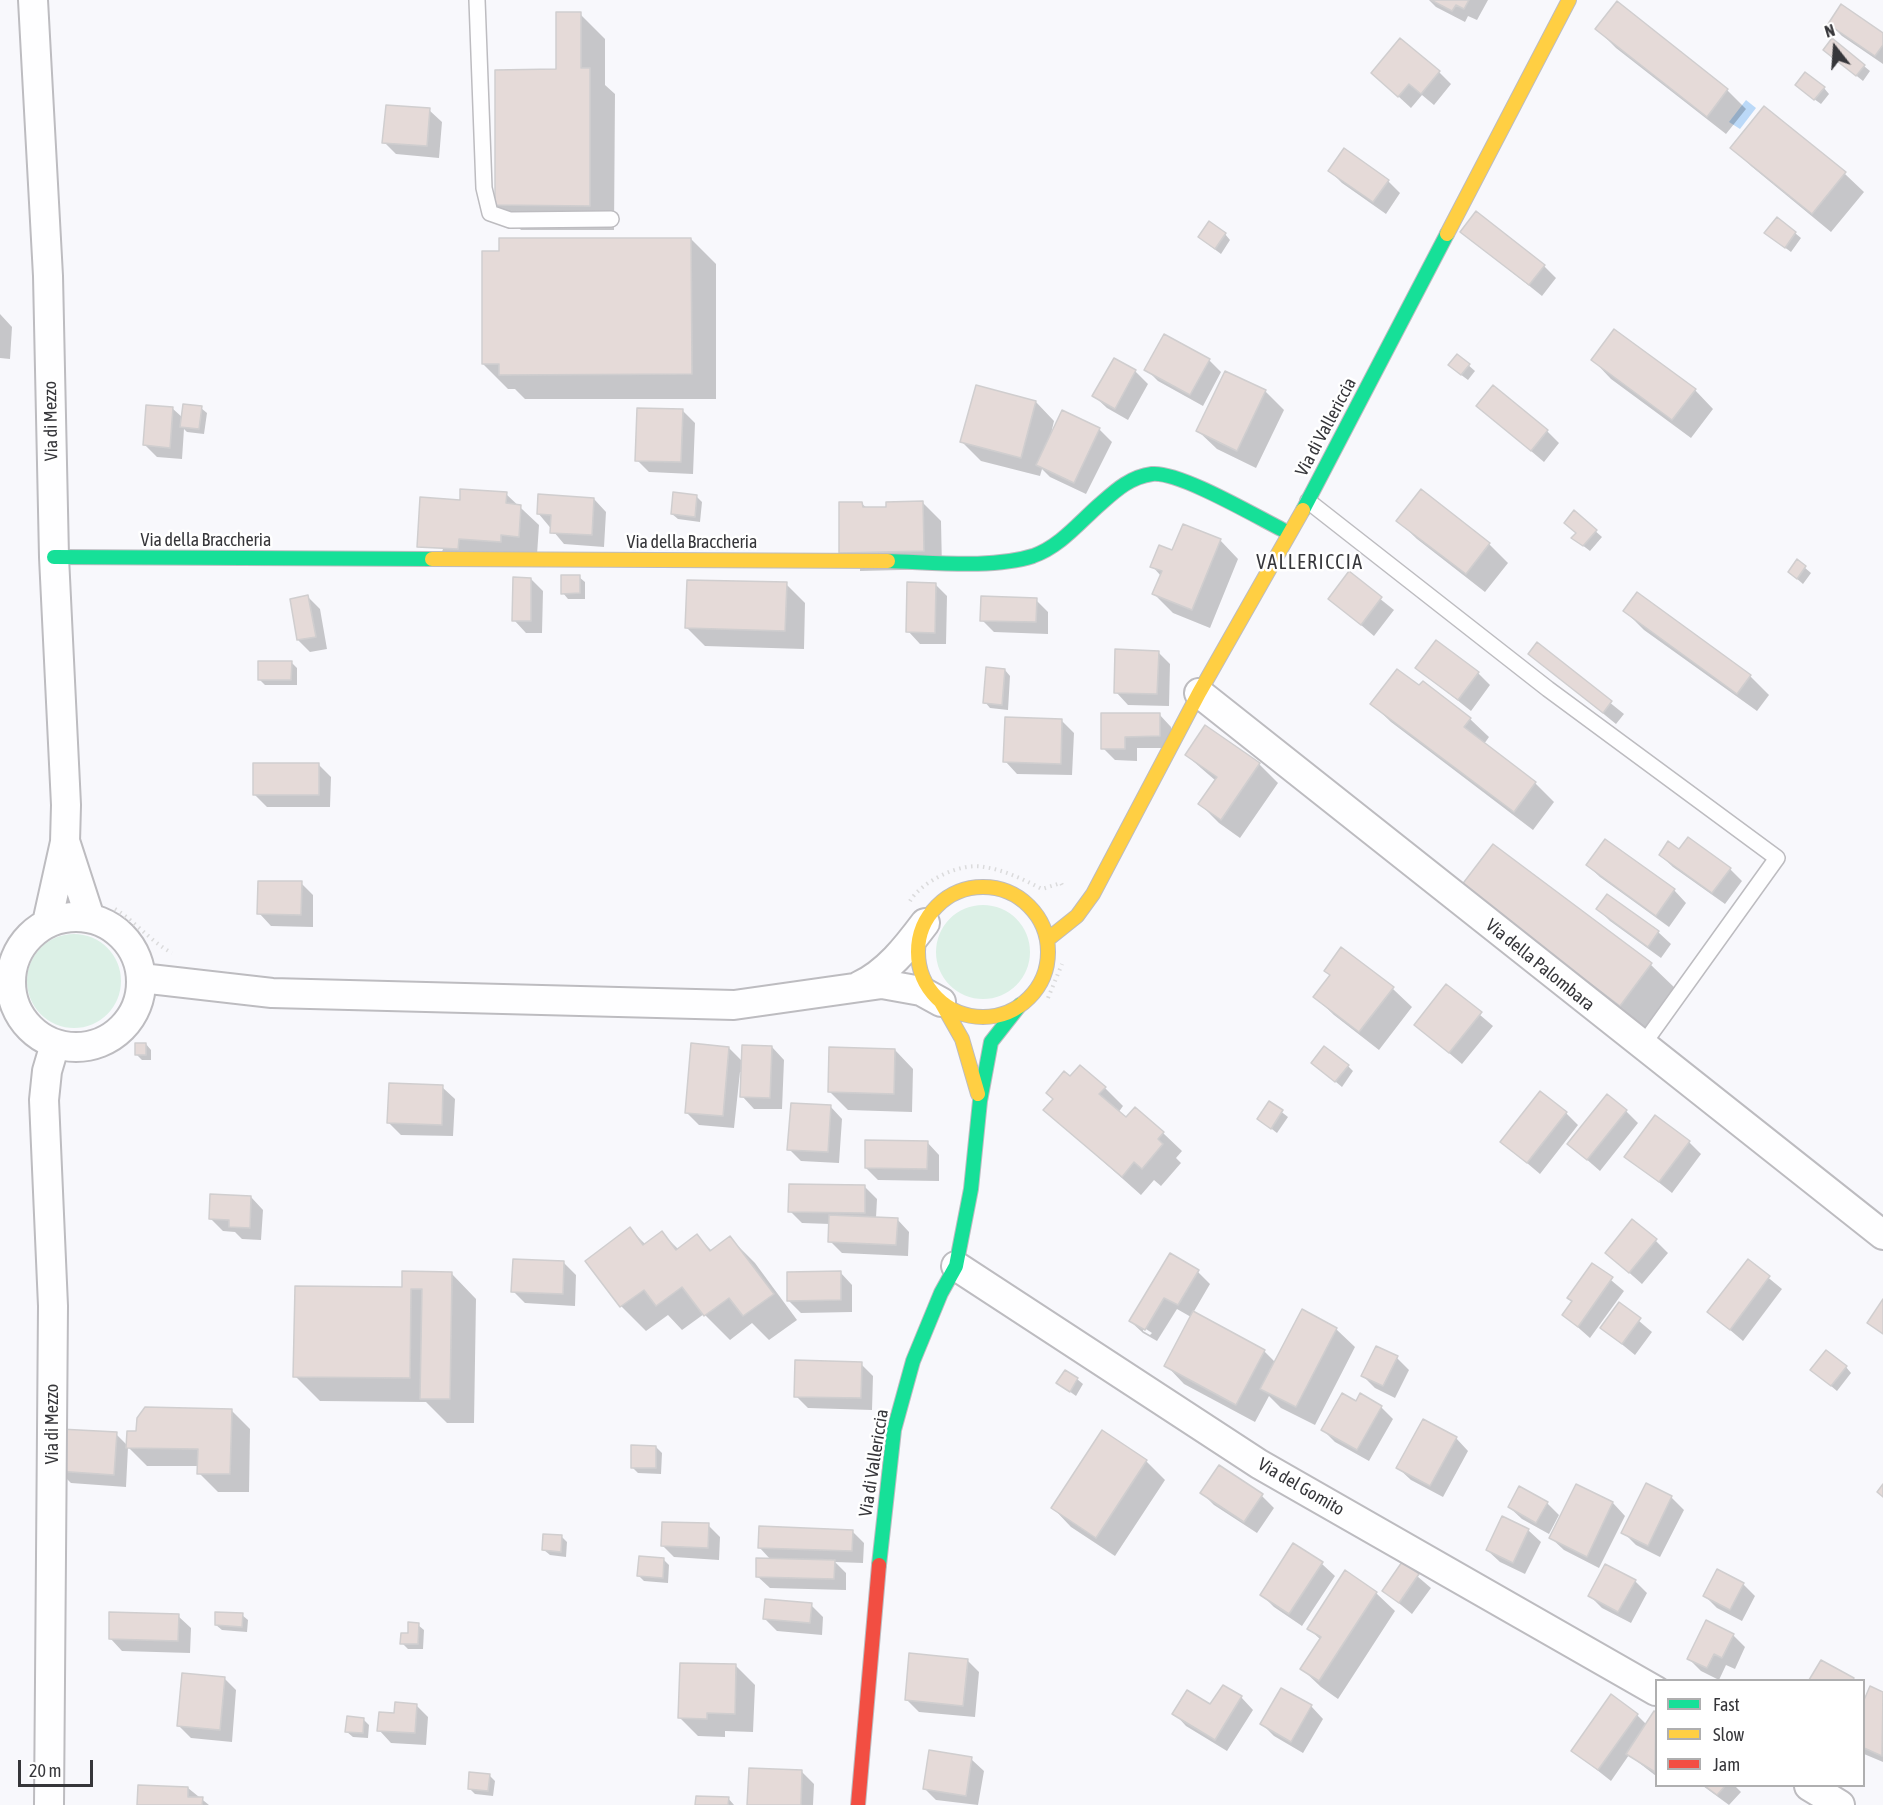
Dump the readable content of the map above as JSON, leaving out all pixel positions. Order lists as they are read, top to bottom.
{
  "streets": {
    "street": [
      "Via di Mezzo",
      "Via di Vallericcia",
      "Via della Braccheria",
      "Via della Palombara",
      "Via del Gomito"
    ]
  },
  "crossings": [
    ["Via di Mezzo", "Via della Braccheria"],
    ["Via di Vallericcia", "Via della Braccheria"],
    ["Via di Vallericcia", "Via della Palombara"],
    ["Via di Vallericcia", "Via del Gomito"]
  ],
  "districts": ["VALLERICCIA"],
  "legend": ["Fast", "Slow", "Jam"],
  "scale_bar": "20 m",
  "north": "top"
}
